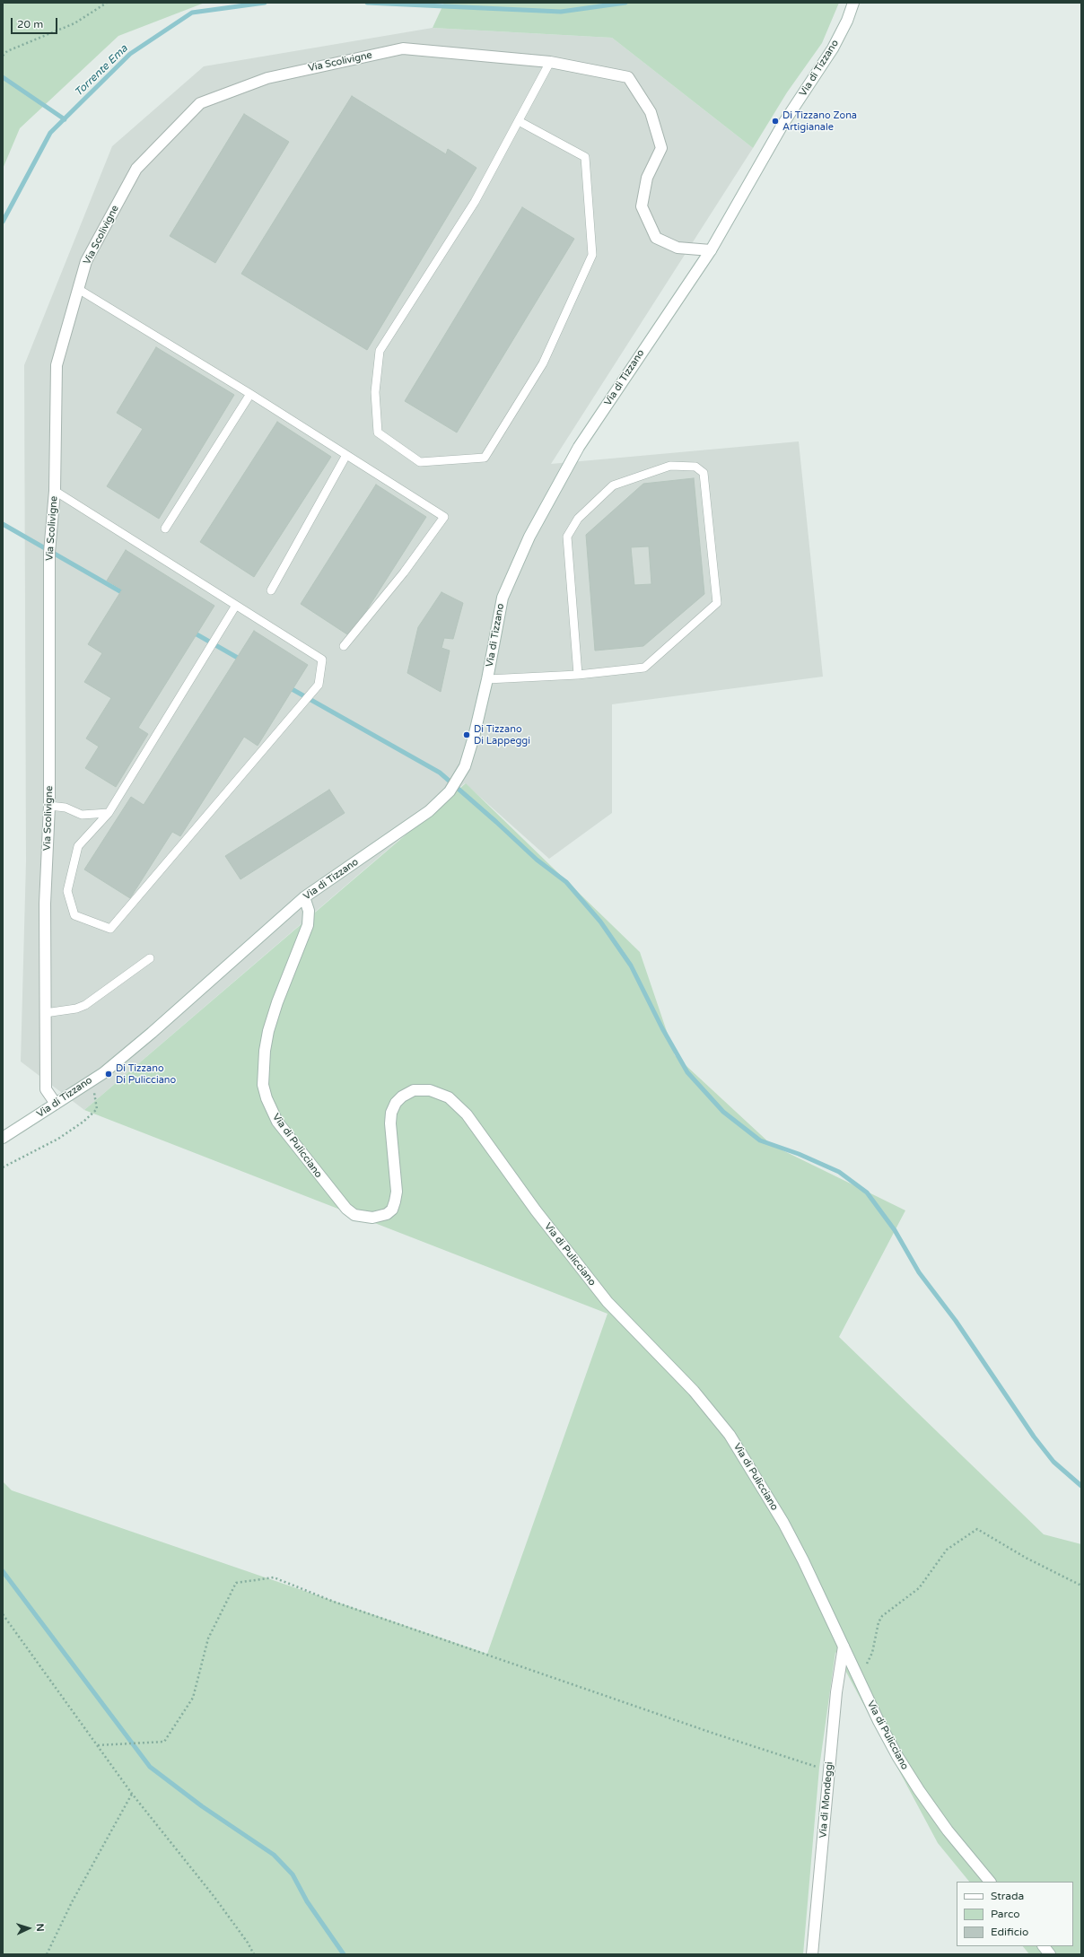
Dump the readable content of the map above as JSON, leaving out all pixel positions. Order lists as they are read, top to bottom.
{
  "streets": {
    "street": [
      "Via Scolivigne",
      "Via di Tizzano",
      "Via di Pulicciano",
      "Via di Mondeggi"
    ]
  },
  "crossings": [
    ["Via Scolivigne", "Via di Tizzano"],
    ["Via di Tizzano", "Via di Pulicciano"],
    ["Via di Pulicciano", "Via di Mondeggi"]
  ],
  "water": ["Torrente Ema"],
  "places": ["Di Tizzano Zona Artigianale", "Di Tizzano Di Lappeggi", "Di Tizzano Di Pulicciano"],
  "legend": ["Strada", "Parco", "Edificio"],
  "scale_bar": "20 m",
  "north": "right"
}
